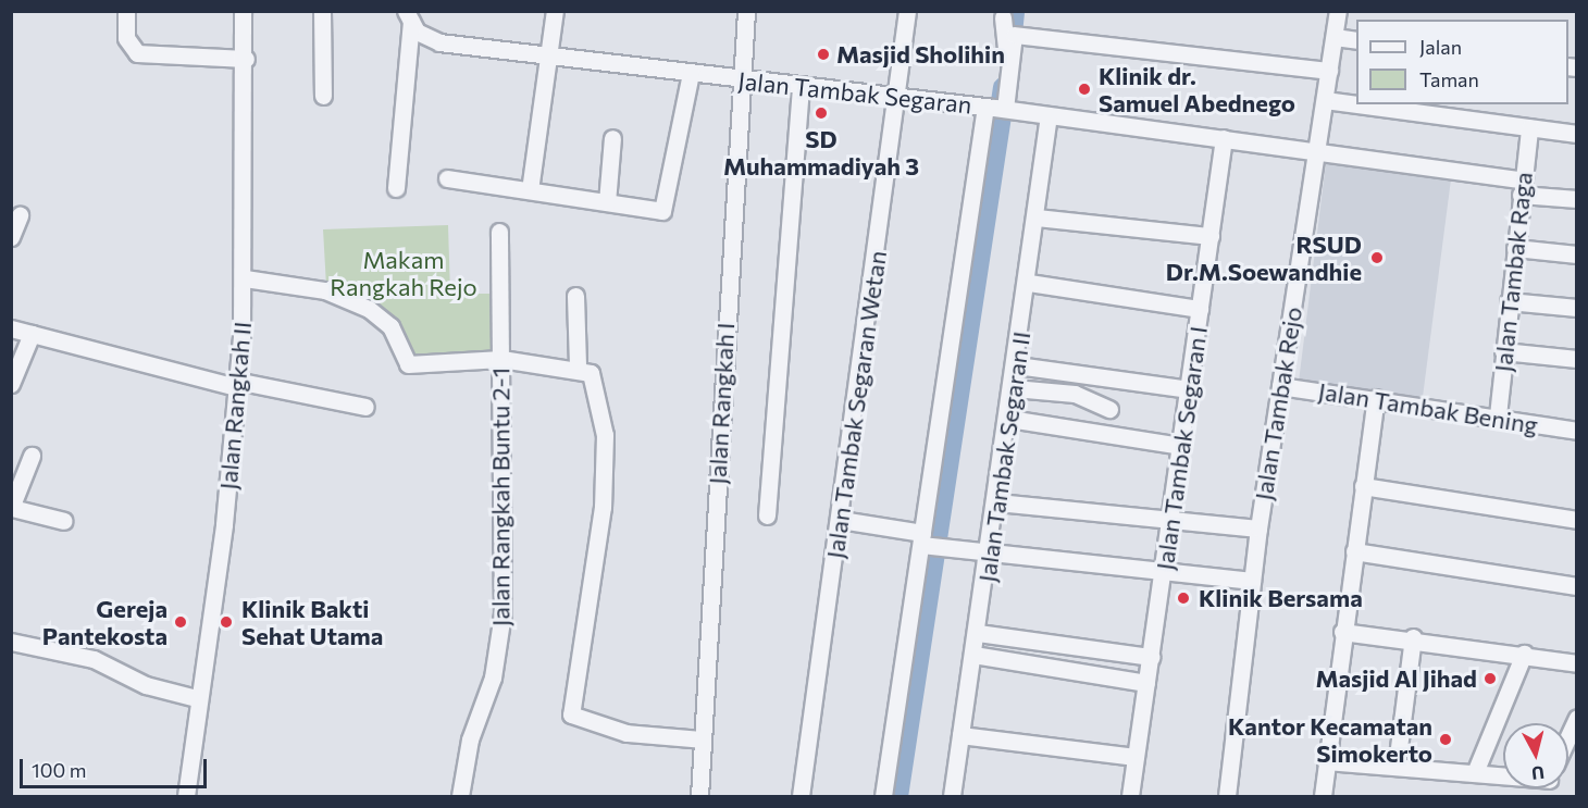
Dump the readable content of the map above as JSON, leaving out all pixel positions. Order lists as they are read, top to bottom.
{
  "streets": {
    "street": [
      "Jalan Tambak Segaran",
      "Jalan Tambak Raga",
      "Jalan Rangkah I",
      "Jalan Tambak Rejo",
      "Jalan Tambak Segaran Wetan",
      "Jalan Rangkah II",
      "Jalan Tambak Bening",
      "Jalan Tambak Segaran I",
      "Jalan Tambak Segaran II",
      "Jalan Rangkah Buntu 2-1"
    ]
  },
  "crossings": [
    ["Jalan Tambak Segaran", "Jalan Tambak Raga"],
    ["Jalan Tambak Segaran", "Jalan Rangkah I"],
    ["Jalan Tambak Segaran", "Jalan Tambak Rejo"],
    ["Jalan Tambak Segaran", "Jalan Tambak Segaran Wetan"],
    ["Jalan Tambak Segaran", "Jalan Tambak Segaran I"],
    ["Jalan Tambak Segaran", "Jalan Tambak Segaran II"],
    ["Jalan Tambak Raga", "Jalan Tambak Bening"],
    ["Jalan Tambak Rejo", "Jalan Tambak Bening"]
  ],
  "parks": ["Makam Rangkah Rejo"],
  "places": [
    "Masjid Sholihin",
    "Klinik dr. Samuel Abednego",
    "SD Muhammadiyah 3",
    "RSUD Dr.M.Soewandhie",
    "Klinik Bersama",
    "Gereja Pantekosta",
    "Klinik Bakti Sehat Utama",
    "Masjid Al Jihad",
    "Kantor Kecamatan Simokerto"
  ],
  "legend": ["Jalan", "Taman"],
  "scale_bar": "100 m",
  "north": "bottom"
}
